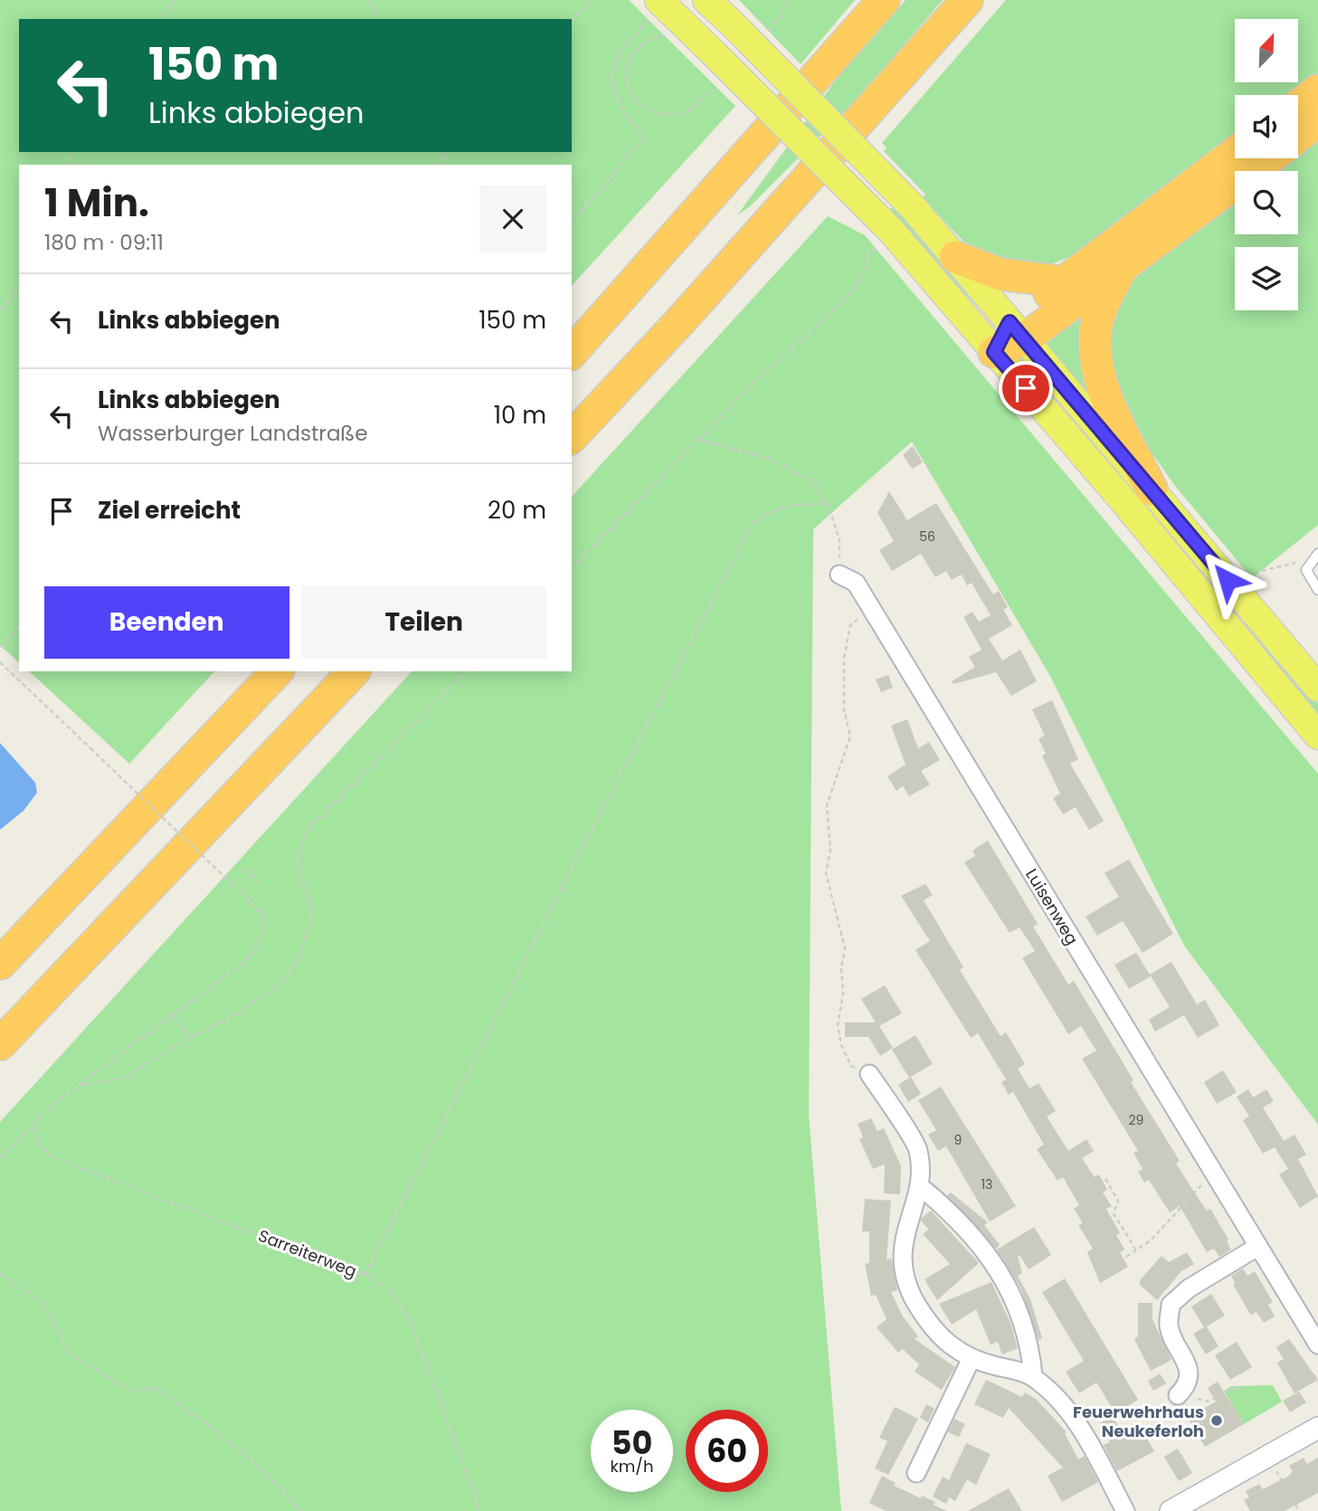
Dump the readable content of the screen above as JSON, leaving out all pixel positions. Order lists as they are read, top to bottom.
{
  "streets": {
    "street": ["Luisenweg"],
    "path": ["Sarreiterweg"]
  },
  "places": ["Feuerwehrhaus Neukeferloh"],
  "house_numbers": [
    "56",
    "29",
    "9",
    "13"
  ],
  "north": "top right",
  "page": {
    "turn": ["150 m", "Links abbiegen"],
    "heading": ["1 Min.", "180 m · 09:11"],
    "list": [
      {
        "name": "Links abbiegen",
        "value": "150 m"
      },
      {
        "name": "Links abbiegen",
        "note": "Wasserburger Landstraße",
        "value": "10 m"
      },
      {
        "name": "Ziel erreicht",
        "value": "20 m"
      }
    ],
    "buttons": ["Beenden", "Teilen"],
    "speed": "50 km/h",
    "limit": "60"
  }
}
